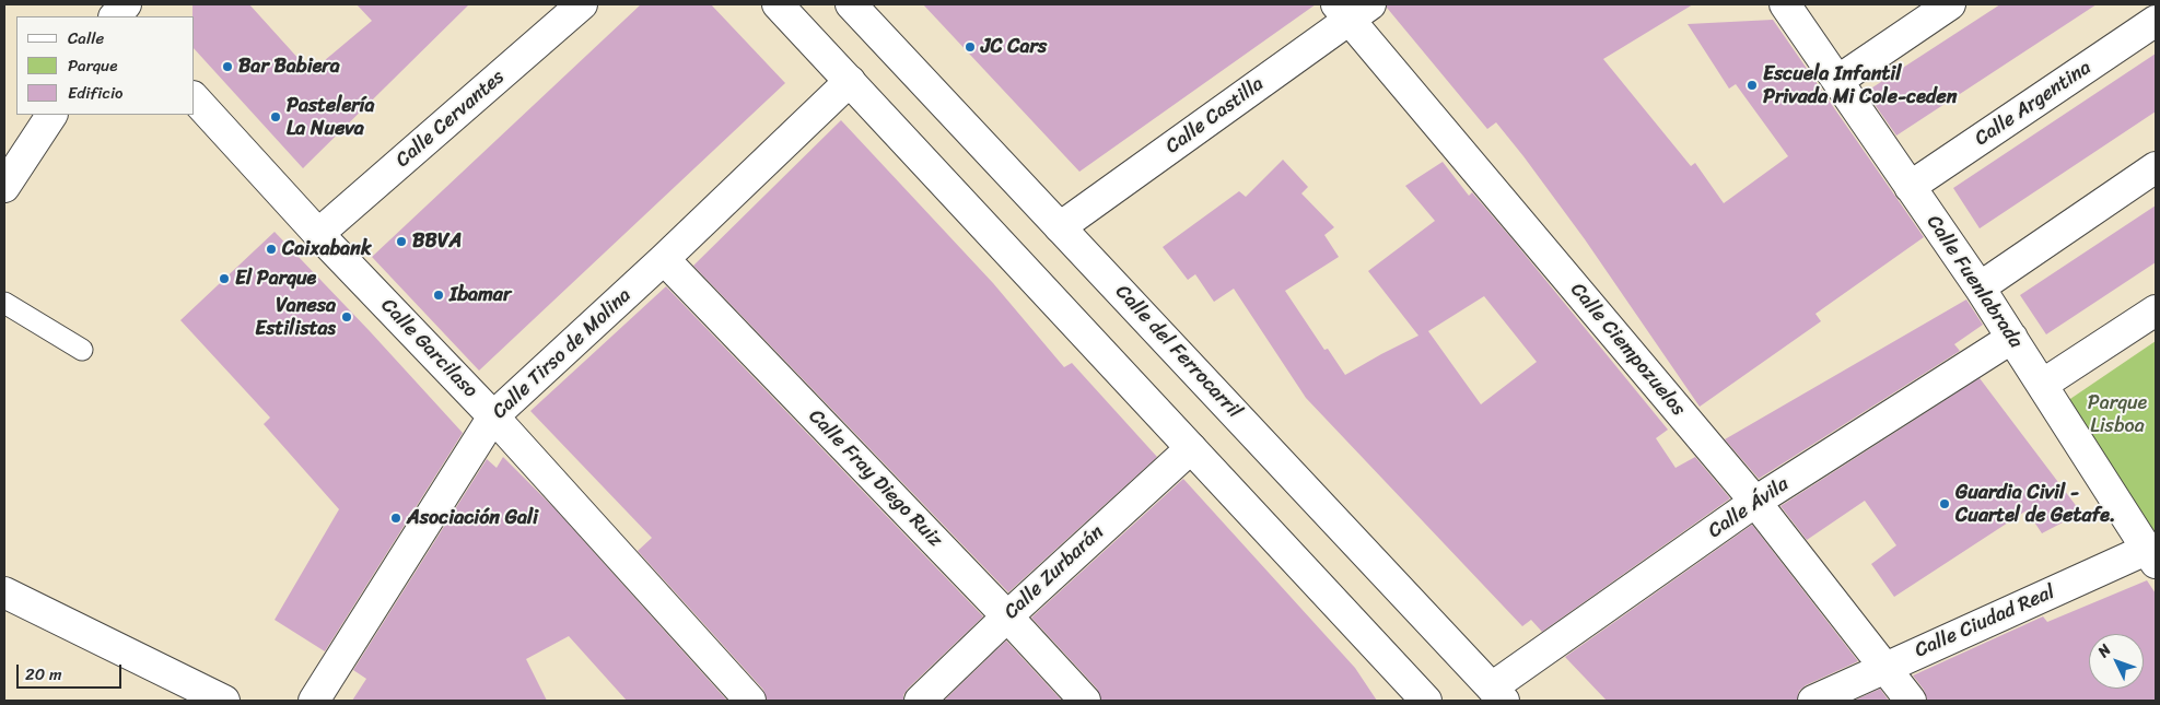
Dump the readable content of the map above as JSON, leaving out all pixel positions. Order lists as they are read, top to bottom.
{
  "streets": {
    "street": [
      "Calle Argentina",
      "Calle Castilla",
      "Calle Cervantes",
      "Calle Fuenlabrada",
      "Calle Garcilaso",
      "Calle Ciempozuelos",
      "Calle del Ferrocarril",
      "Calle Tirso de Molina",
      "Calle Fray Diego Ruiz",
      "Calle Ávila",
      "Calle Zurbarán",
      "Calle Ciudad Real"
    ]
  },
  "crossings": [
    ["Calle Argentina", "Calle Fuenlabrada"],
    ["Calle Castilla", "Calle Ciempozuelos"],
    ["Calle Castilla", "Calle del Ferrocarril"],
    ["Calle Cervantes", "Calle Garcilaso"],
    ["Calle Fuenlabrada", "Calle Ávila"],
    ["Calle Fuenlabrada", "Calle Ciudad Real"],
    ["Calle Garcilaso", "Calle Tirso de Molina"],
    ["Calle Ciempozuelos", "Calle Ávila"],
    ["Calle Ciempozuelos", "Calle Ciudad Real"],
    ["Calle del Ferrocarril", "Calle Ávila"],
    ["Calle Tirso de Molina", "Calle Fray Diego Ruiz"],
    ["Calle Fray Diego Ruiz", "Calle Zurbarán"]
  ],
  "parks": ["Parque Lisboa"],
  "places": [
    "JC Cars",
    "Bar Babiera",
    "Escuela Infantil Privada Mi Cole-ceden",
    "Pastelería La Nueva",
    "BBVA",
    "Caixabank",
    "El Parque",
    "Ibamar",
    "Vanesa Estilistas",
    "Guardia Civil - Cuartel de Getafe.",
    "Asociación Gali"
  ],
  "legend": ["Calle", "Parque", "Edificio"],
  "scale_bar": "20 m",
  "north": "top left"
}
